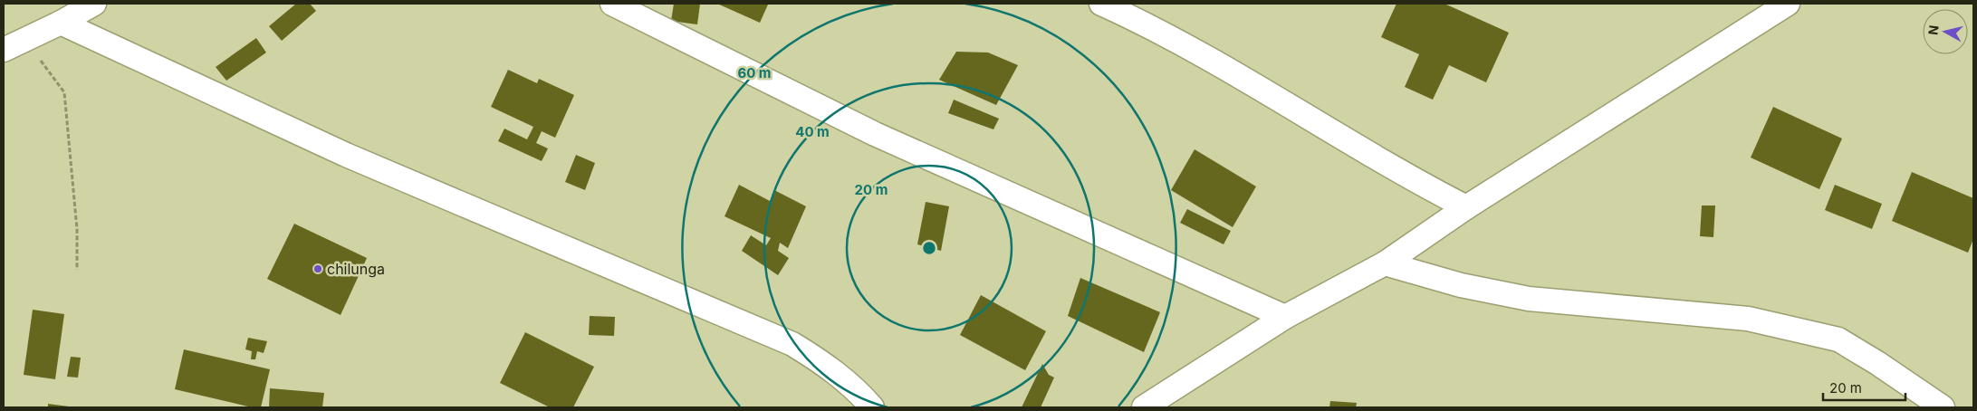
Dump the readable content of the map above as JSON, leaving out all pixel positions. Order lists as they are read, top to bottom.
{
  "places": ["chilunga"],
  "scale_bar": "20 m",
  "north": "left",
  "rings": ["60 m", "40 m", "20 m"]
}
